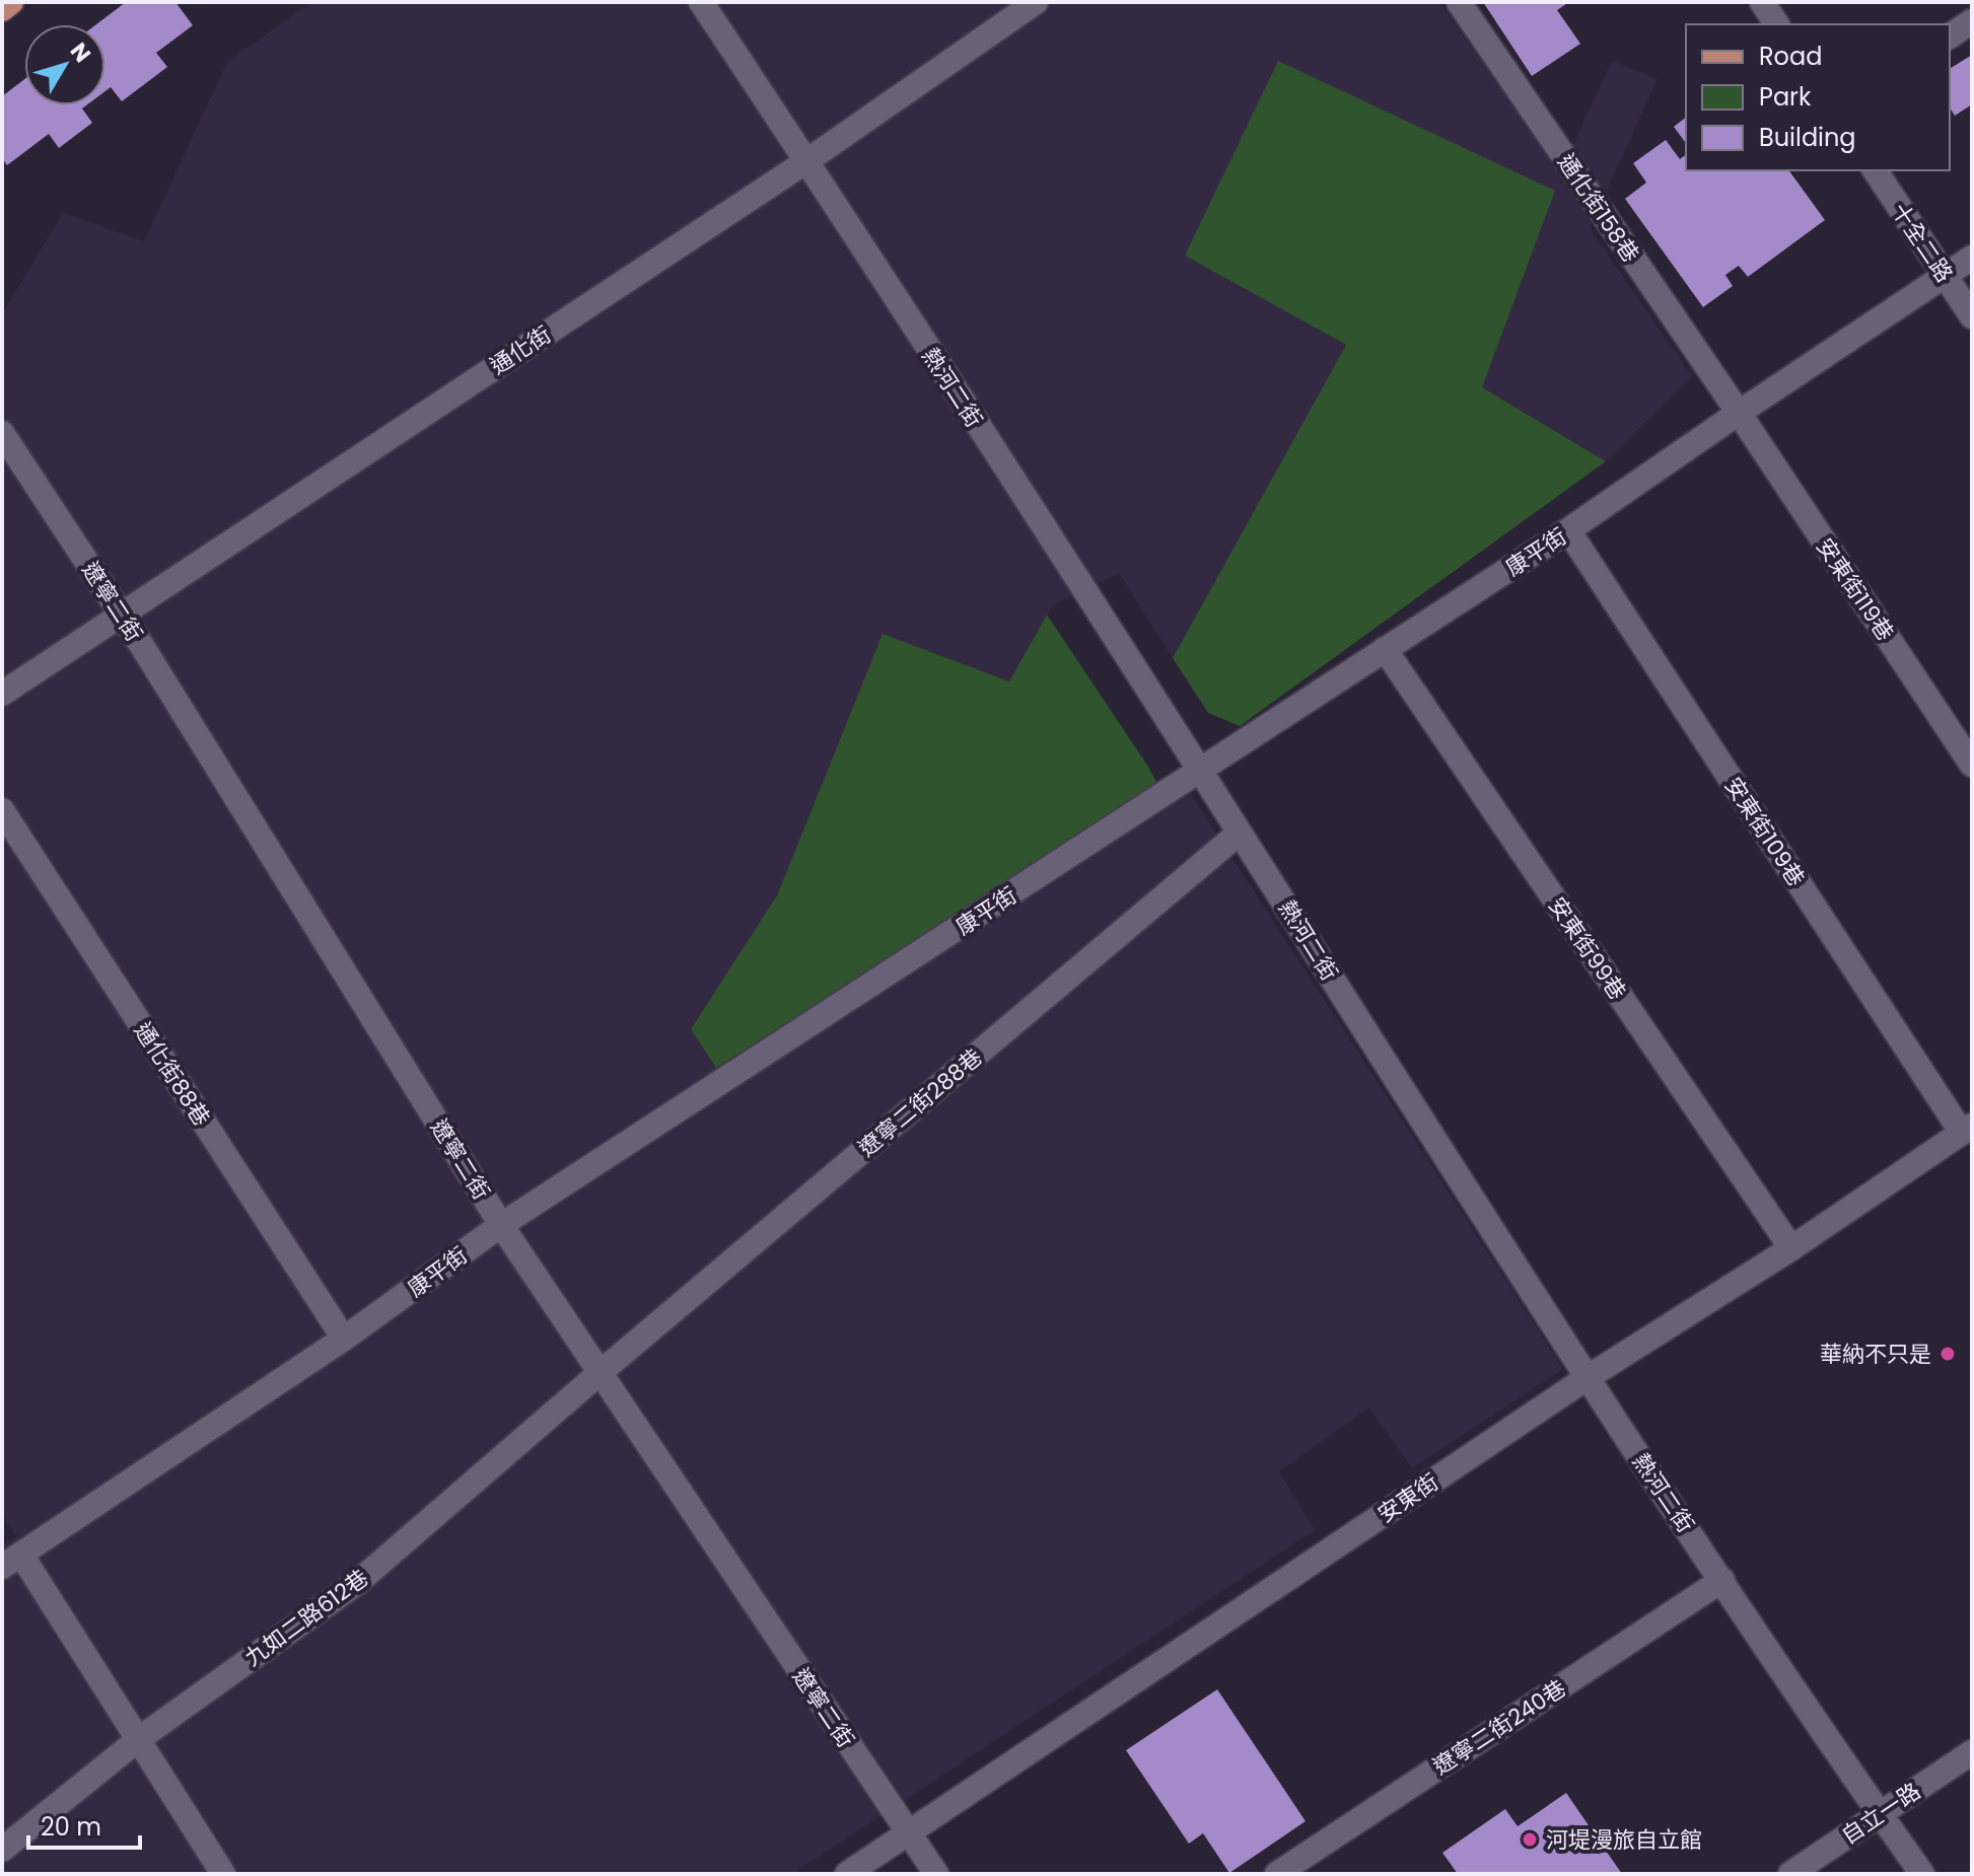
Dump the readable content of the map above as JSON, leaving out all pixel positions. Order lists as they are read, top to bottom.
{
  "streets": {
    "street": [
      "通化街158巷",
      "十全二路",
      "通化街",
      "熱河二街",
      "康平街",
      "安東街119巷",
      "遼寧二街",
      "安東街109巷",
      "安東街99巷",
      "通化街88巷",
      "遼寧二街288巷",
      "安東街",
      "九如二路612巷",
      "遼寧二街240巷",
      "自立一路"
    ]
  },
  "crossings": [
    ["通化街158巷", "康平街"],
    ["通化街158巷", "安東街119巷"],
    ["十全二路", "康平街"],
    ["通化街", "熱河二街"],
    ["通化街", "遼寧二街"],
    ["熱河二街", "康平街"],
    ["熱河二街", "遼寧二街288巷"],
    ["熱河二街", "安東街"],
    ["熱河二街", "遼寧二街240巷"],
    ["熱河二街", "自立一路"],
    ["康平街", "安東街119巷"],
    ["康平街", "遼寧二街"],
    ["康平街", "安東街109巷"],
    ["康平街", "安東街99巷"],
    ["康平街", "通化街88巷"],
    ["遼寧二街", "遼寧二街288巷"],
    ["遼寧二街", "安東街"],
    ["遼寧二街", "九如二路612巷"],
    ["安東街109巷", "安東街"],
    ["安東街99巷", "安東街"],
    ["遼寧二街288巷", "九如二路612巷"]
  ],
  "places": ["華納不只是", "河堤漫旅自立館"],
  "legend": ["Road", "Park", "Building"],
  "scale_bar": "20 m",
  "north": "top right"
}
